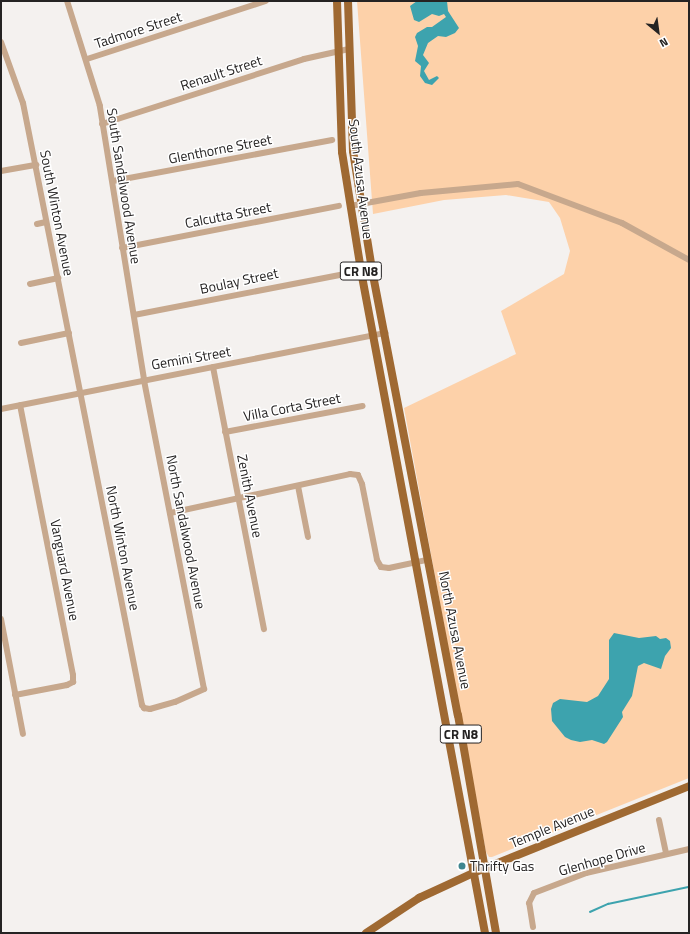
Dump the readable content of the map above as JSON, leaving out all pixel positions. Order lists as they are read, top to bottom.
{
  "streets": {
    "main road": [
      "South Azusa Avenue",
      "CR N8",
      "North Azusa Avenue",
      "Temple Avenue"
    ],
    "street": [
      "Tadmore Street",
      "Renault Street",
      "Glenthorne Street",
      "South Sandalwood Avenue",
      "South Winton Avenue",
      "Calcutta Street",
      "Boulay Street",
      "Gemini Street",
      "Villa Corta Street",
      "Zenith Avenue",
      "North Sandalwood Avenue",
      "North Winton Avenue",
      "Vanguard Avenue",
      "Glenhope Drive"
    ]
  },
  "crossings": [
    ["Tadmore Street", "South Sandalwood Avenue"],
    ["Renault Street", "South Azusa Avenue"],
    ["Renault Street", "South Sandalwood Avenue"],
    ["Glenthorne Street", "South Sandalwood Avenue"],
    ["South Azusa Avenue", "Gemini Street"],
    ["South Azusa Avenue", "North Azusa Avenue"],
    ["South Sandalwood Avenue", "Calcutta Street"],
    ["South Sandalwood Avenue", "Boulay Street"],
    ["South Sandalwood Avenue", "Gemini Street"],
    ["South Sandalwood Avenue", "North Sandalwood Avenue"],
    ["South Winton Avenue", "Gemini Street"],
    ["South Winton Avenue", "North Winton Avenue"],
    ["Gemini Street", "Zenith Avenue"],
    ["Gemini Street", "North Sandalwood Avenue"],
    ["Gemini Street", "North Winton Avenue"],
    ["Gemini Street", "Vanguard Avenue"],
    ["Gemini Street", "North Azusa Avenue"],
    ["Villa Corta Street", "Zenith Avenue"],
    ["North Sandalwood Avenue", "North Winton Avenue"],
    ["North Azusa Avenue", "Temple Avenue"]
  ],
  "places": ["Thrifty Gas"],
  "north": "bottom right"
}
